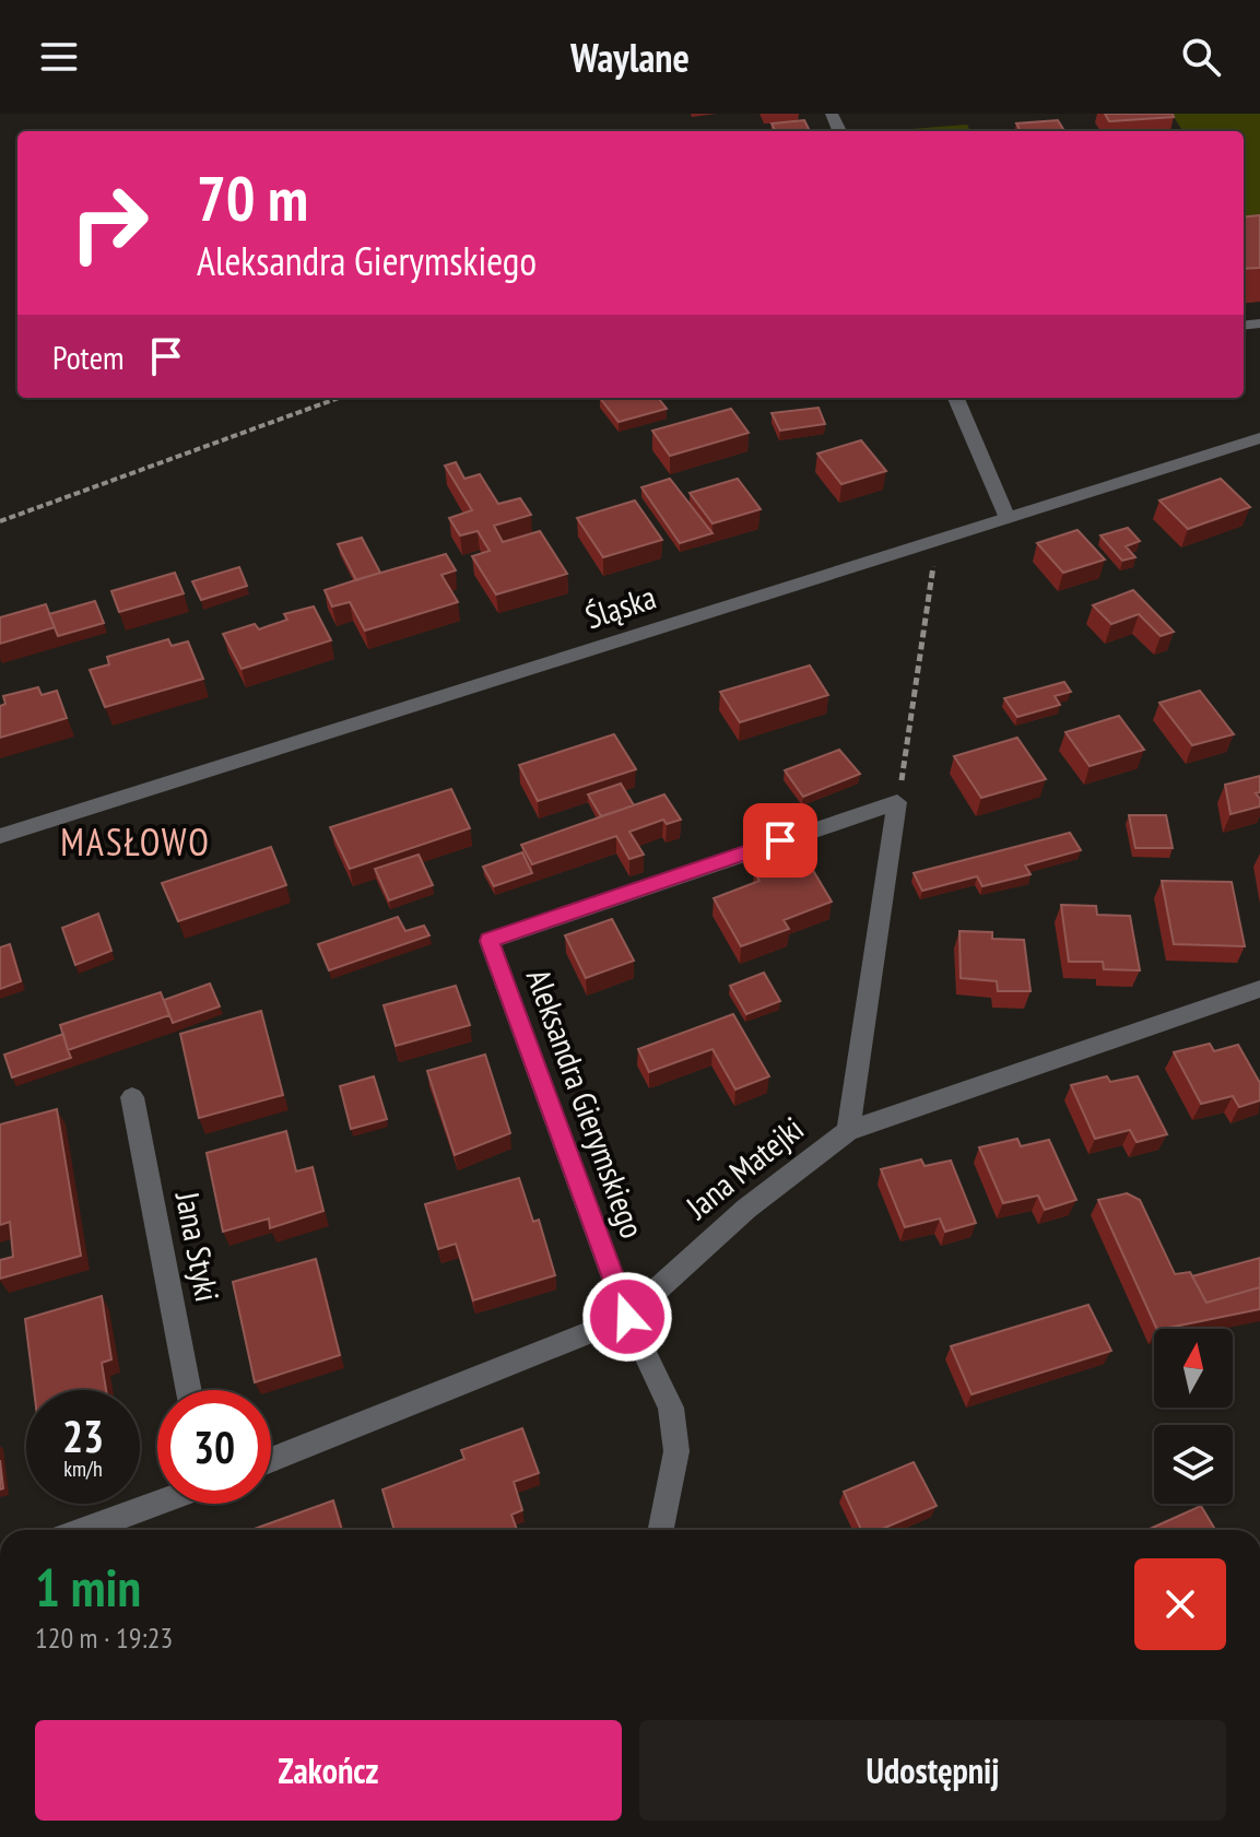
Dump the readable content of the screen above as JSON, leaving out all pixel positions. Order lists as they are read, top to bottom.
{
  "streets": {
    "street": [
      "Śląska",
      "Aleksandra Gierymskiego",
      "Jana Matejki",
      "Jana Styki"
    ]
  },
  "crossings": [
    ["Aleksandra Gierymskiego", "Jana Matejki"]
  ],
  "districts": ["MASŁOWO"],
  "north": "top",
  "page": {
    "header": "Waylane",
    "turn": ["70 m", "Aleksandra Gierymskiego"],
    "then": "Potem",
    "speed": "23 km/h",
    "limit": "30",
    "heading": ["1 min", "120 m · 19:23"],
    "buttons": ["Zakończ", "Udostępnij"]
  }
}
